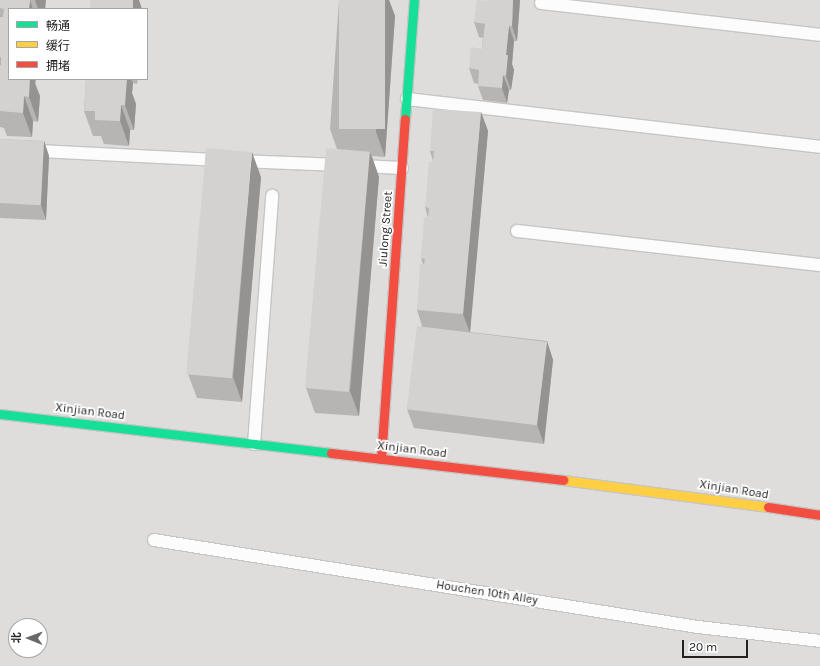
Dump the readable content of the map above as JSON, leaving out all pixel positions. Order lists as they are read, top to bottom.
{
  "streets": {
    "street": ["Jiulong Street", "Xinjian Road"],
    "lane": ["Houchen 10th Alley"]
  },
  "crossings": [
    ["Jiulong Street", "Xinjian Road"]
  ],
  "legend": ["畅通", "缓行", "拥堵"],
  "scale_bar": "20 m",
  "north": "left"
}
